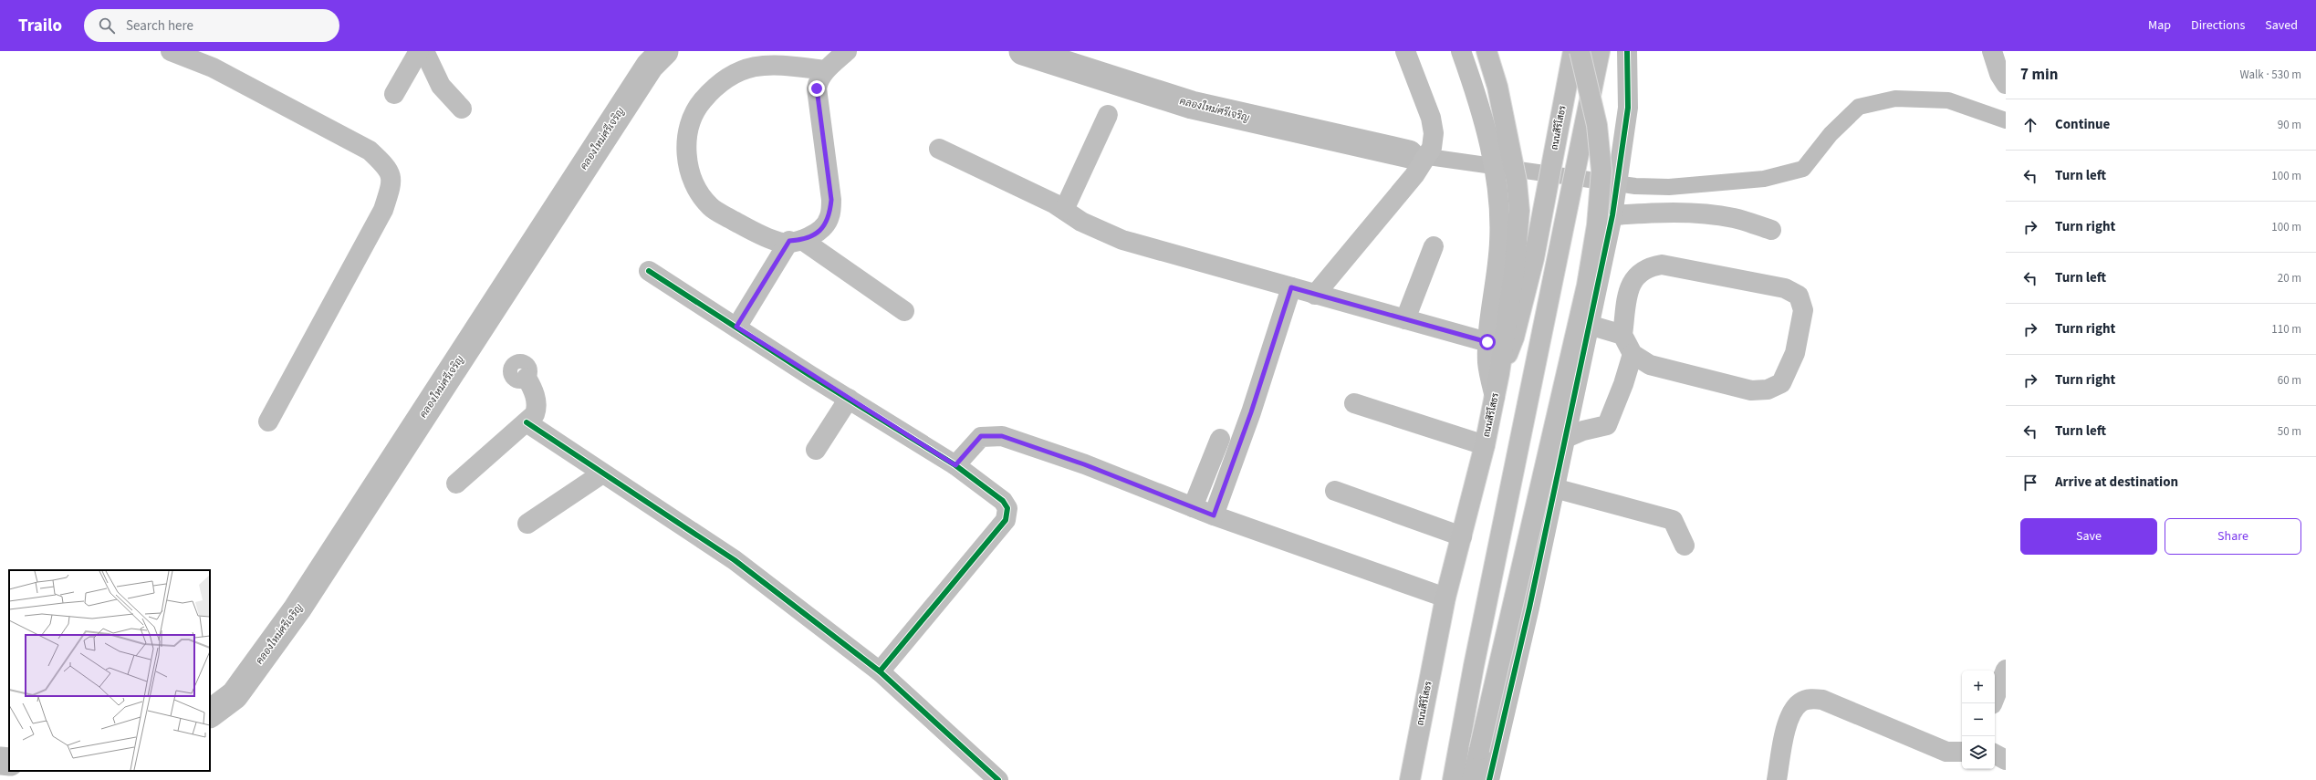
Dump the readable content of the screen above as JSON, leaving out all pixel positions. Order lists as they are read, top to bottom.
{
  "streets": {
    "main road": ["ถนนสิริโสธร"]
  },
  "water": ["คลองใหม่ศรีเจริญ"],
  "page": {
    "header": "Trailo",
    "search": "Search here",
    "nav": ["Map", "Directions", "Saved"],
    "heading": ["7 min", "Walk · 530 m"],
    "list": [
      ["Continue", "90 m"],
      ["Turn left", "100 m"],
      ["Turn right", "100 m"],
      ["Turn left", "20 m"],
      ["Turn right", "110 m"],
      ["Turn right", "60 m"],
      ["Turn left", "50 m"],
      "Arrive at destination"
    ],
    "buttons": ["Save", "Share"],
    "map_buttons": ["+", "−"]
  }
}
